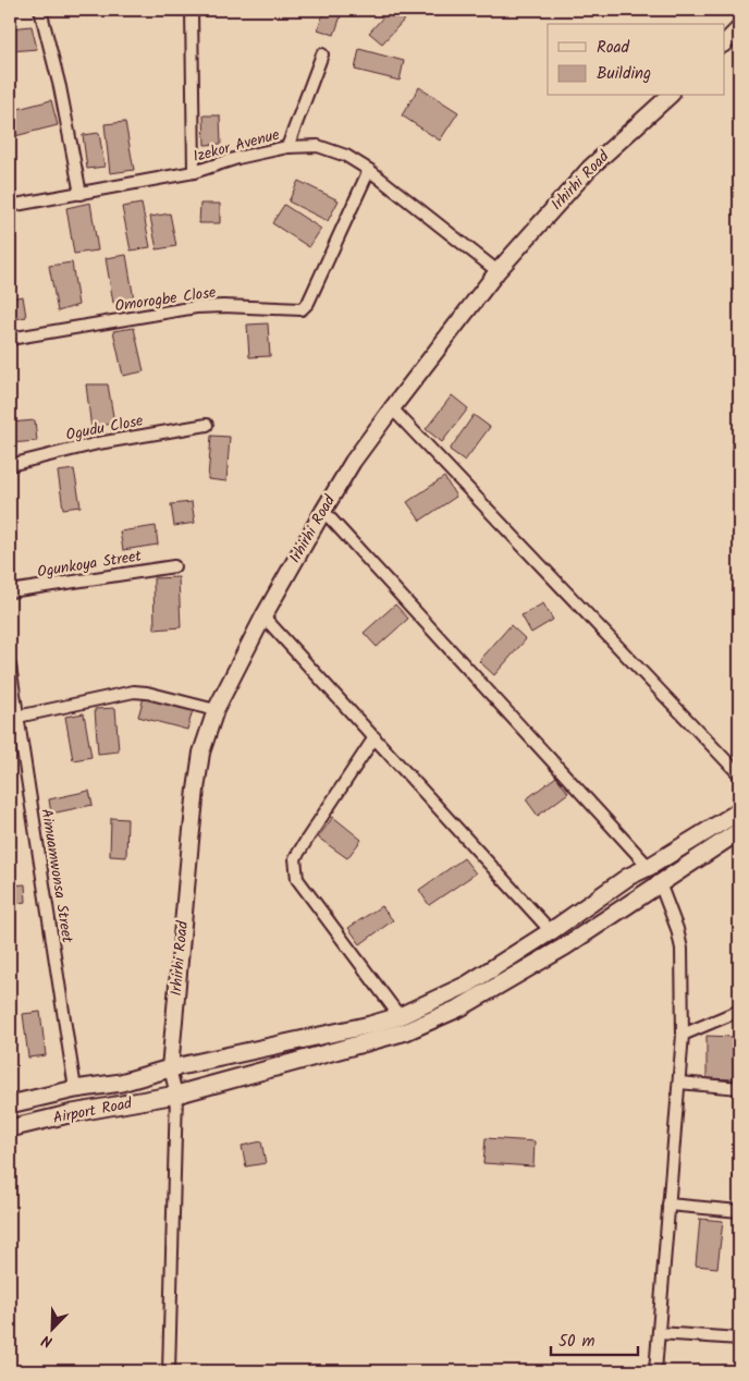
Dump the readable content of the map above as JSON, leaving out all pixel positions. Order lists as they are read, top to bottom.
{
  "streets": {
    "main road": ["Airport Road"],
    "street": [
      "Izekor Avenue",
      "Irhirhi Road",
      "Omorogbe Close",
      "Ogudu Close",
      "Ogunkoya Street",
      "Aimuamwonsa Street"
    ]
  },
  "crossings": [
    ["Izekor Avenue", "Irhirhi Road"],
    ["Izekor Avenue", "Omorogbe Close"],
    ["Irhirhi Road", "Airport Road"],
    ["Aimuamwonsa Street", "Airport Road"]
  ],
  "legend": ["Road", "Building"],
  "scale_bar": "50 m",
  "north": "bottom left"
}
